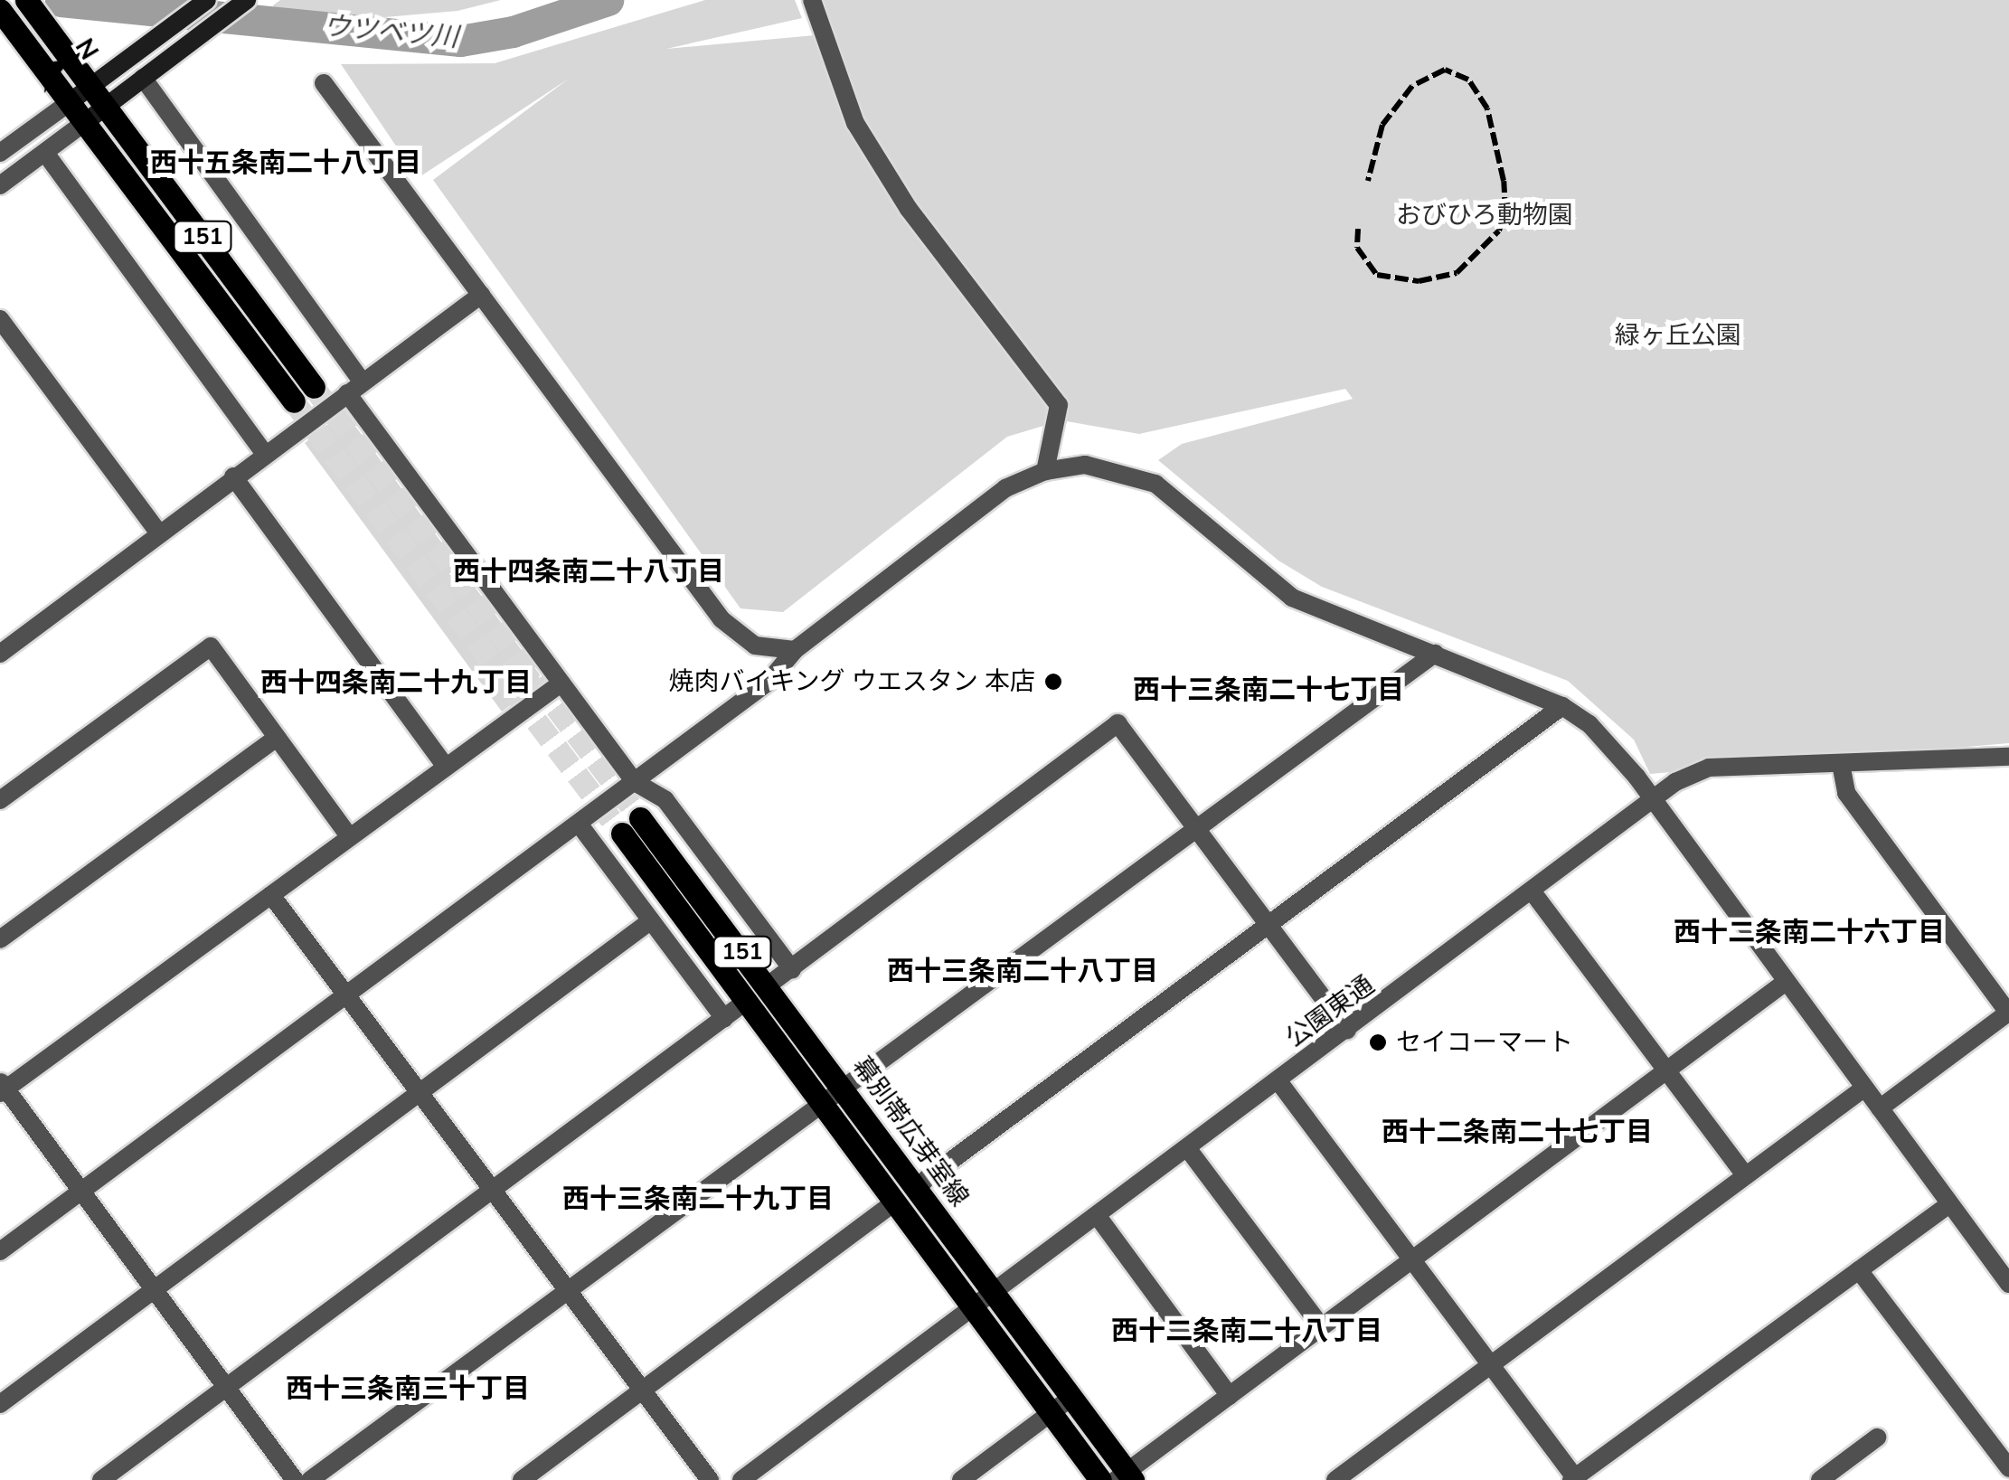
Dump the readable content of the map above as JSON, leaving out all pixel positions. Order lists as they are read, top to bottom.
{
  "streets": {
    "main road": ["151", "幕別帯広芽室線"],
    "street": ["公園東通"]
  },
  "crossings": [
    ["151", "公園東通"],
    ["公園東通", "幕別帯広芽室線"]
  ],
  "districts": [
    "西十五条南二十八丁目",
    "西十四条南二十八丁目",
    "西十四条南二十九丁目",
    "西十三条南二十七丁目",
    "西十二条南二十六丁目",
    "西十三条南二十八丁目",
    "西十二条南二十七丁目",
    "西十三条南二十九丁目",
    "西十二条南二十八丁目",
    "西十三条南三十丁目"
  ],
  "water": ["ウツベツ川"],
  "parks": ["おびひろ動物園", "緑ヶ丘公園"],
  "places": ["焼肉バイキング ウエスタン 本店", "セイコーマート"],
  "north": "top right"
}
